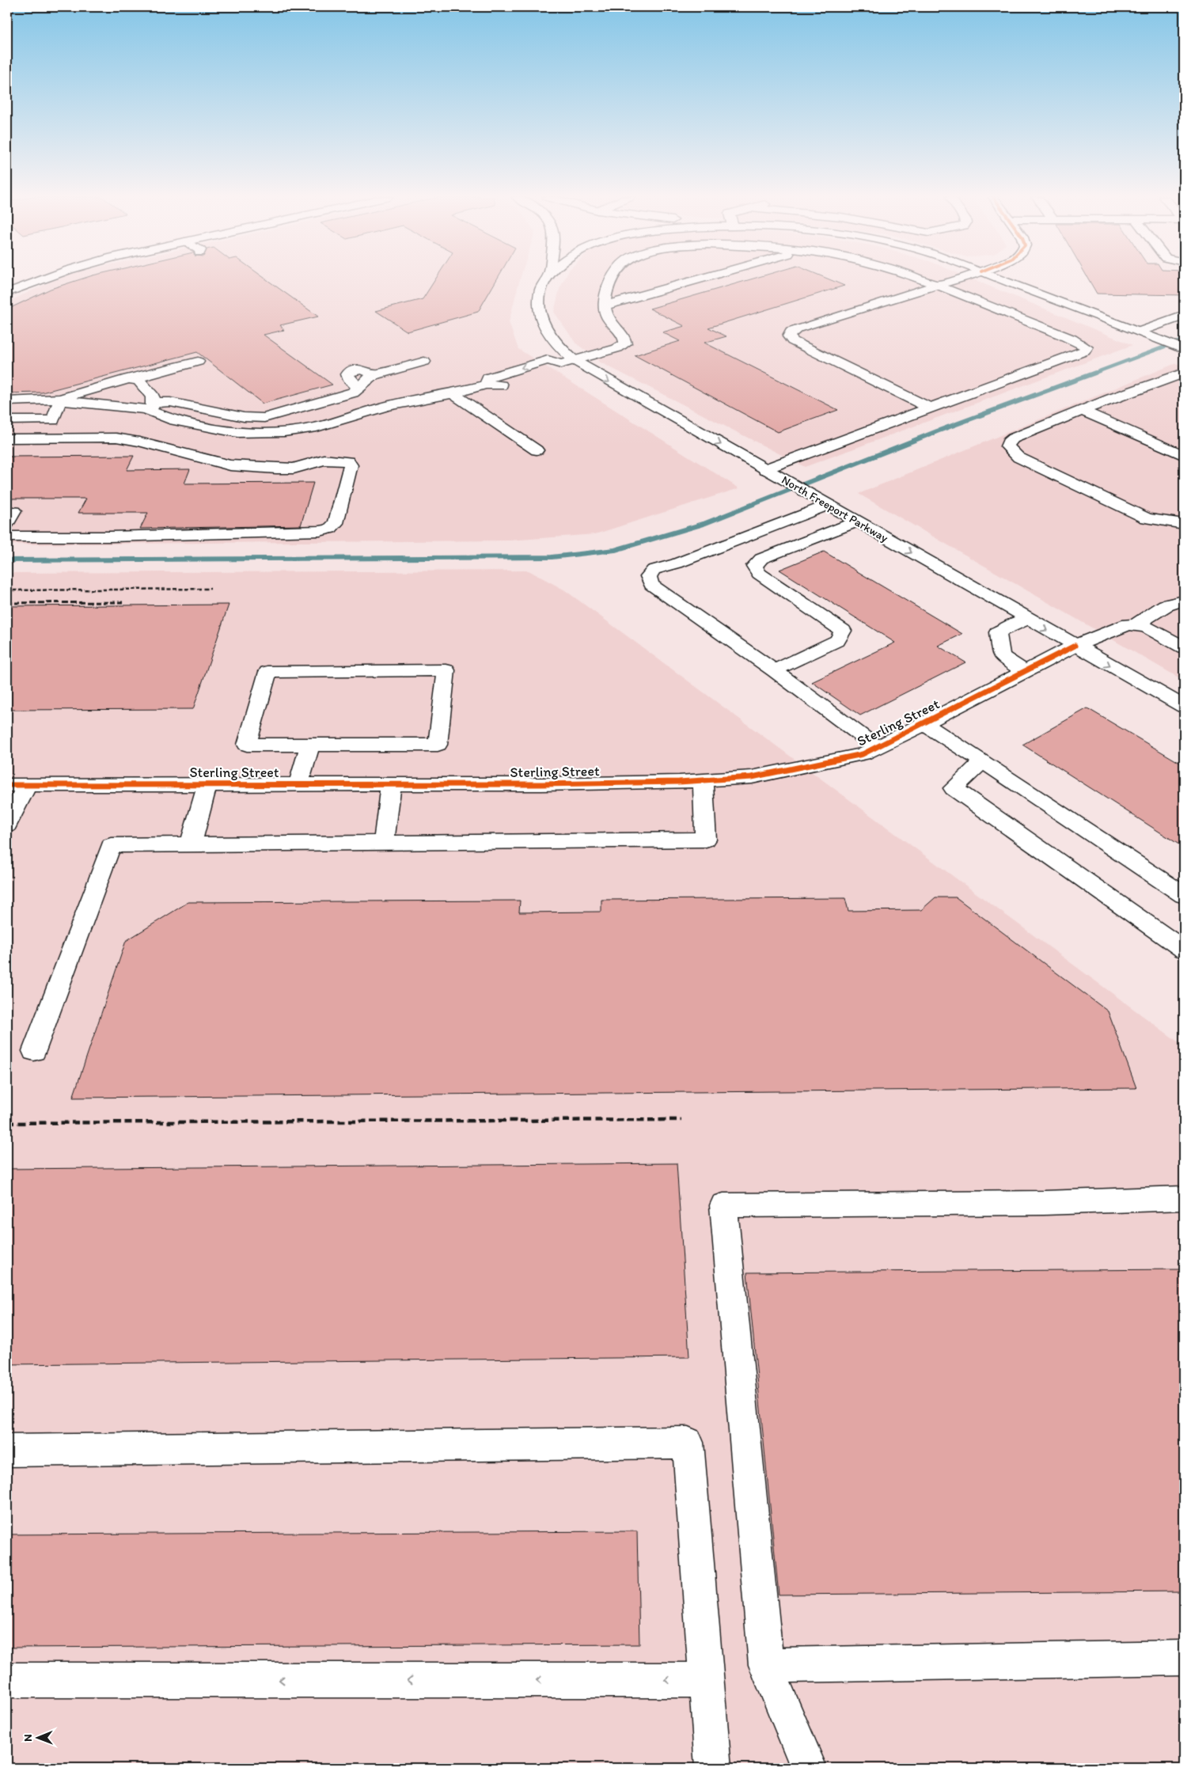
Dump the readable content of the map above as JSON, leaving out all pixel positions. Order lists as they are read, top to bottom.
{
  "streets": {
    "main road": ["North Freeport Parkway", "Sterling Street"]
  },
  "crossings": [
    ["North Freeport Parkway", "Sterling Street"]
  ],
  "north": "left"
}
